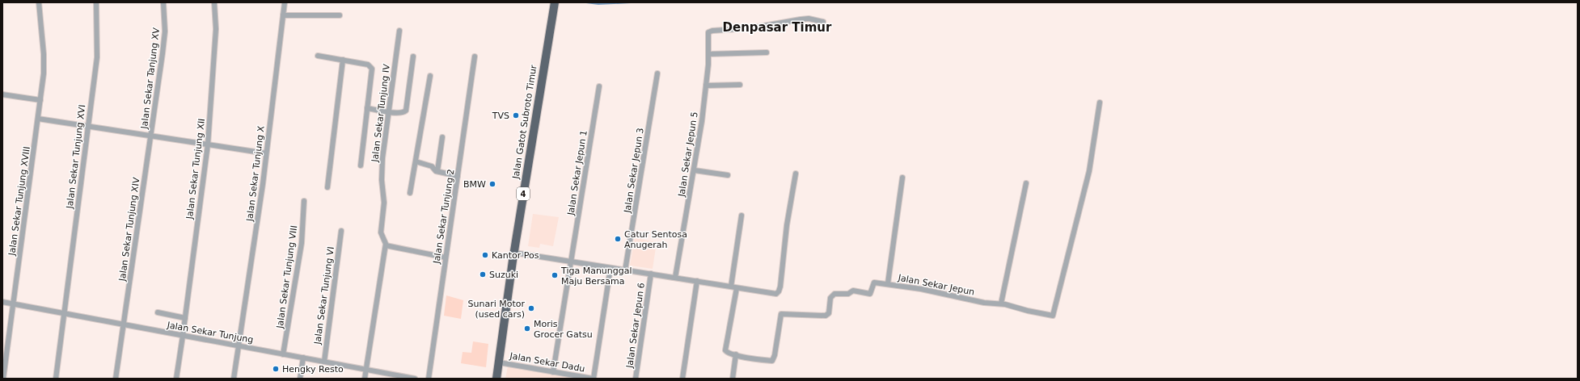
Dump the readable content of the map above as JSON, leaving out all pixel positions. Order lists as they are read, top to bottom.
{
  "streets": {
    "highway": ["Jalan Gatot Subroto Timur", "4"],
    "street": [
      "Jalan Sekar Tanjung XV",
      "Jalan Sekar Tunjung IV",
      "Jalan Sekar Jepun 5",
      "Jalan Sekar Tunjung XVI",
      "Jalan Sekar Tunjung XII",
      "Jalan Sekar Jepun 3",
      "Jalan Sekar Jepun 1",
      "Jalan Sekar Tunjung X",
      "Jalan Sekar Tunjung XVIII",
      "Jalan Sekar Tunjung 2",
      "Jalan Sekar Tunjung XIV",
      "Jalan Sekar Tunjung VIII",
      "Jalan Sekar Jepun",
      "Jalan Sekar Tunjung VI",
      "Jalan Sekar Jepun 6",
      "Jalan Sekar Tunjung",
      "Jalan Sekar Dadu"
    ]
  },
  "crossings": [
    ["Jalan Sekar Tanjung XV", "Jalan Sekar Tunjung XIV"],
    ["Jalan Sekar Tunjung IV", "Jalan Sekar Tunjung"],
    ["Jalan Gatot Subroto Timur", "Jalan Sekar Dadu"],
    ["Jalan Sekar Tunjung XVI", "Jalan Sekar Tunjung"],
    ["Jalan Sekar Tunjung XII", "Jalan Sekar Tunjung"],
    ["Jalan Sekar Jepun 1", "Jalan Sekar Dadu"],
    ["Jalan Sekar Tunjung X", "Jalan Sekar Tunjung"],
    ["Jalan Sekar Tunjung XVIII", "Jalan Sekar Tunjung"],
    ["Jalan Sekar Tunjung XIV", "Jalan Sekar Tunjung"],
    ["Jalan Sekar Tunjung VIII", "Jalan Sekar Tunjung"],
    ["Jalan Sekar Tunjung VI", "Jalan Sekar Tunjung"]
  ],
  "districts": ["Denpasar Timur"],
  "places": [
    "TVS",
    "BMW",
    "Catur Sentosa Anugerah",
    "Kantor Pos",
    "Suzuki",
    "Tiga Manunggal Maju Bersama",
    "Sunari Motor (used cars)",
    "Moris Grocer Gatsu",
    "Hengky Resto"
  ]
}
